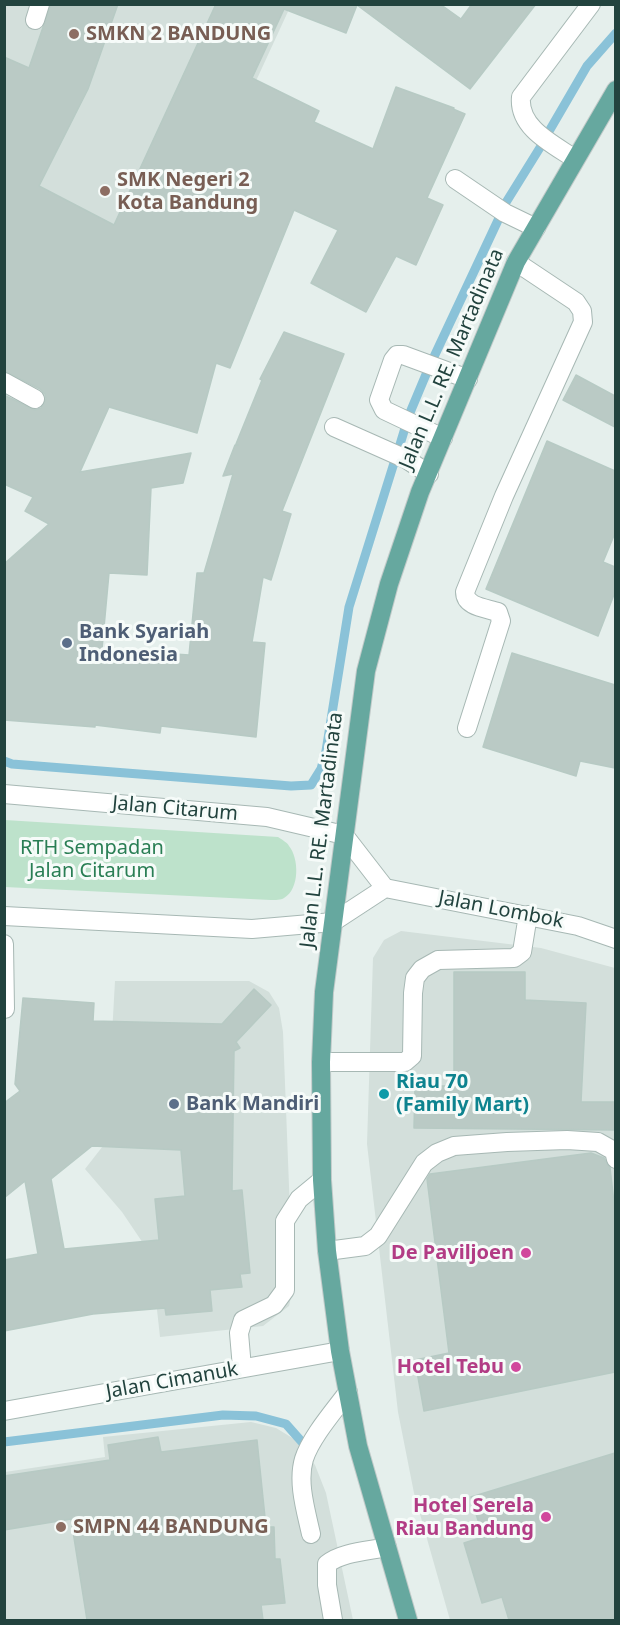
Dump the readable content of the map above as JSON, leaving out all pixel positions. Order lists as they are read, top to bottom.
{
  "streets": {
    "main road": ["Jalan L.L. RE. Martadinata"],
    "street": ["Jalan Citarum", "Jalan Lombok", "Jalan Cimanuk"]
  },
  "crossings": [
    ["Jalan L.L. RE. Martadinata", "Jalan Citarum"],
    ["Jalan L.L. RE. Martadinata", "Jalan Cimanuk"]
  ],
  "parks": ["RTH Sempadan Jalan Citarum"],
  "places": [
    "SMKN 2 BANDUNG",
    "SMK Negeri 2 Kota Bandung",
    "Bank Syariah Indonesia",
    "Riau 70 (Family Mart)",
    "Bank Mandiri",
    "De Paviljoen",
    "Hotel Tebu",
    "Hotel Serela Riau Bandung",
    "SMPN 44 BANDUNG"
  ]
}
